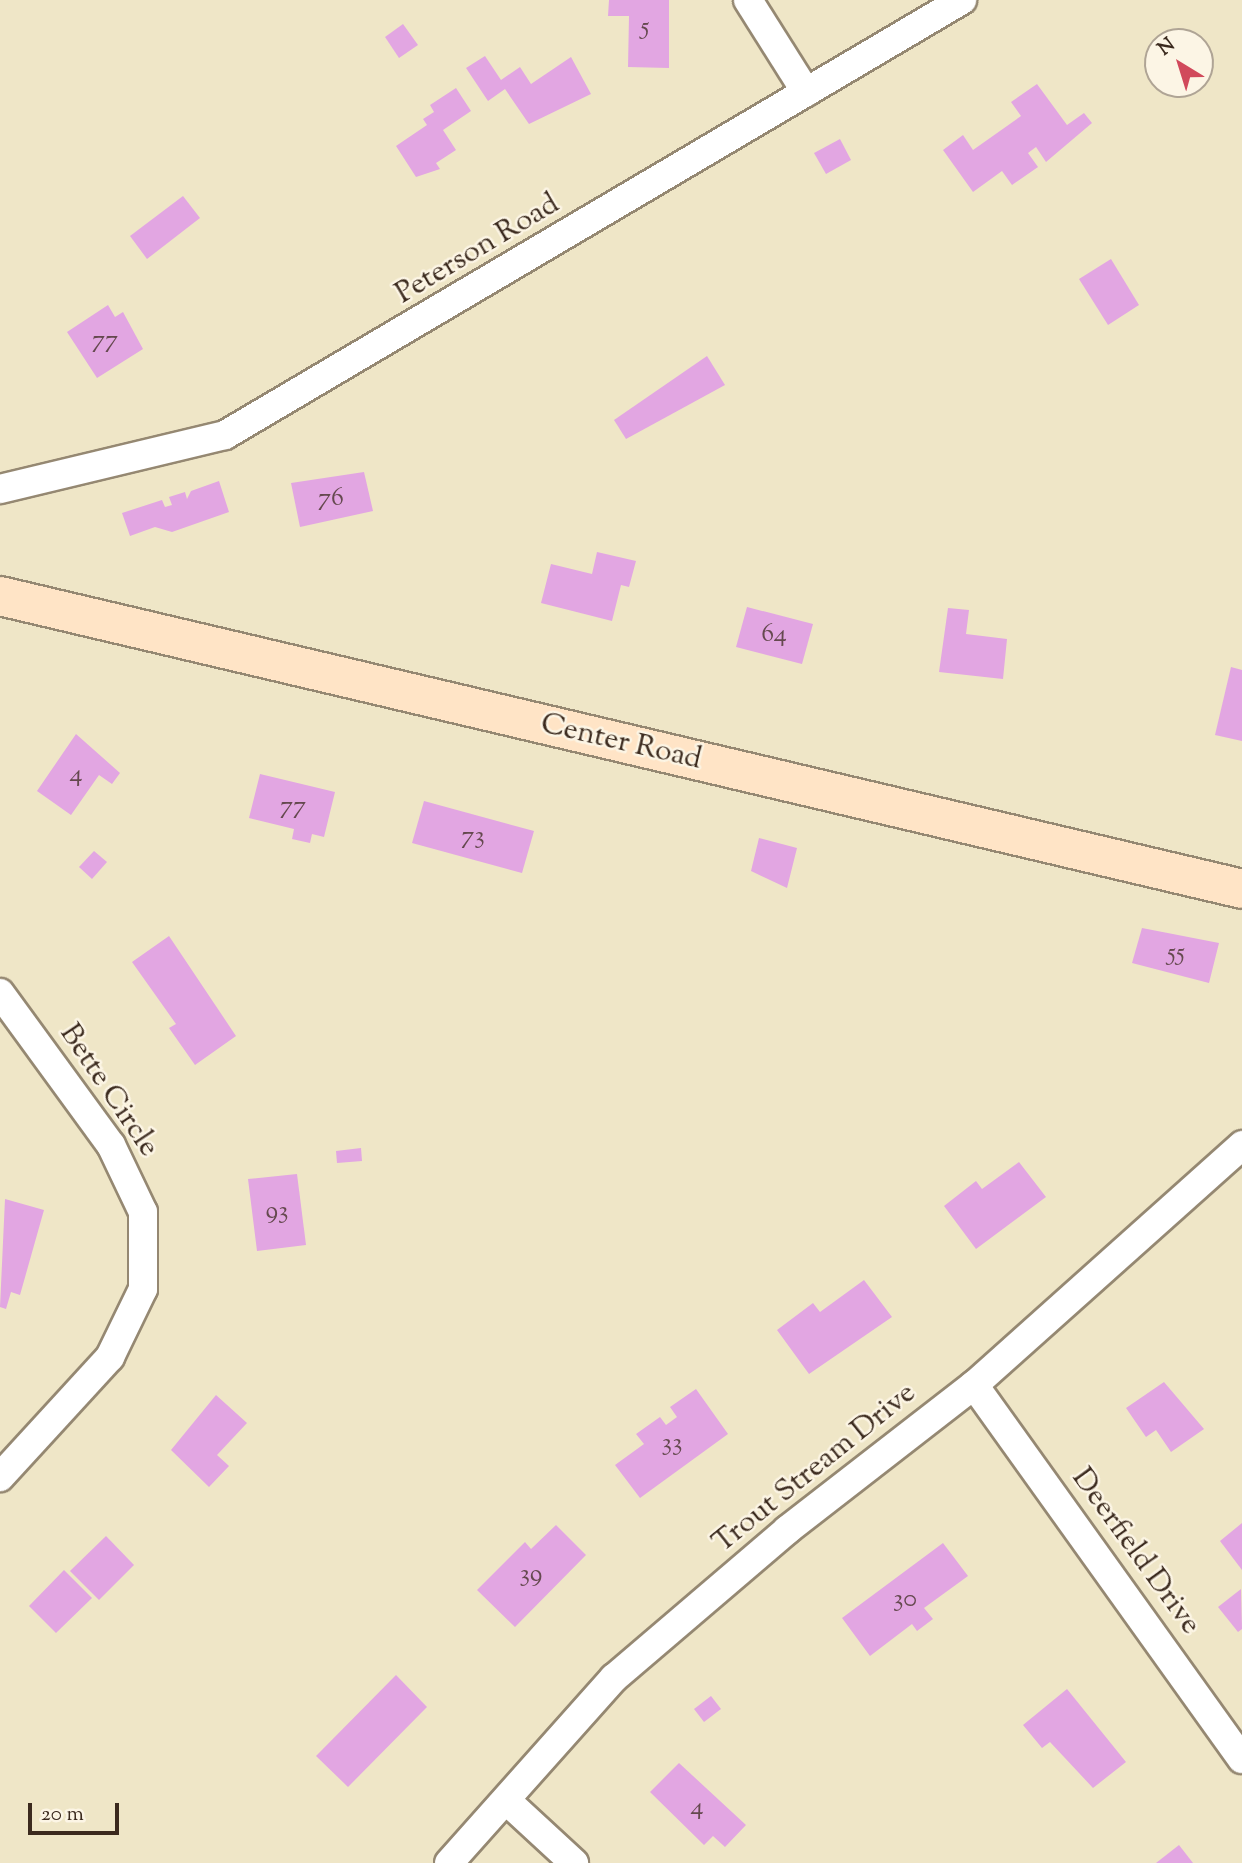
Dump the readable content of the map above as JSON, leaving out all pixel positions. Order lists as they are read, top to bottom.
{
  "streets": {
    "street": [
      "Peterson Road",
      "Center Road",
      "Bette Circle",
      "Trout Stream Drive",
      "Deerfield Drive"
    ]
  },
  "crossings": [
    ["Trout Stream Drive", "Deerfield Drive"]
  ],
  "house_numbers": [
    "5",
    "77",
    "76",
    "64",
    "4",
    "77",
    "73",
    "55",
    "93",
    "33",
    "39",
    "30",
    "4"
  ],
  "scale_bar": "20 m",
  "north": "top left"
}
